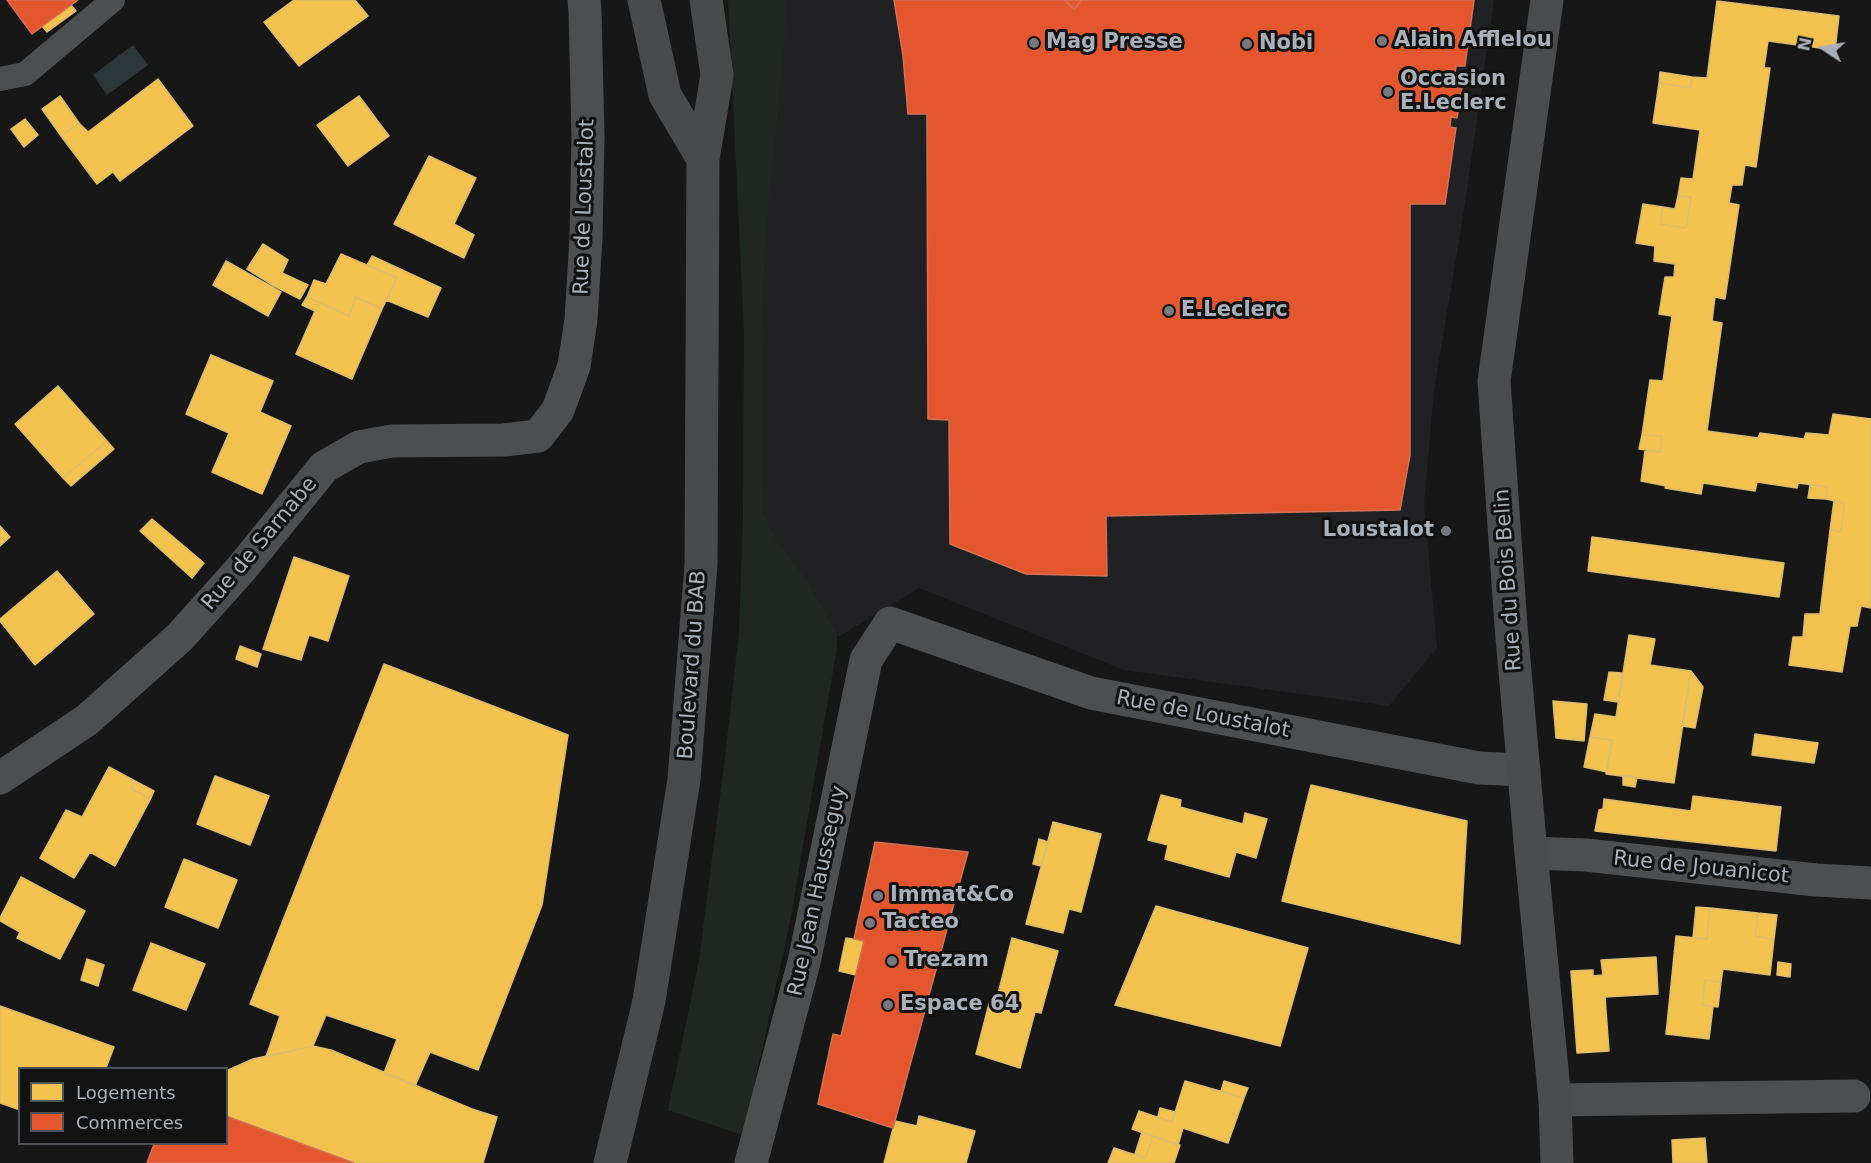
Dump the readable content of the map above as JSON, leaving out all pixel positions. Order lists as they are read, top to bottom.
{
  "streets": {
    "main road": ["Boulevard du BAB"],
    "street": [
      "Rue de Loustalot",
      "Rue de Sarnabe",
      "Rue du Bois Belin",
      "Rue de Jouanicot",
      "Rue Jean Hausseguy"
    ]
  },
  "crossings": [
    ["Rue de Loustalot", "Rue de Sarnabe"],
    ["Rue de Loustalot", "Rue du Bois Belin"],
    ["Rue de Loustalot", "Rue Jean Hausseguy"],
    ["Rue du Bois Belin", "Rue de Jouanicot"]
  ],
  "places": [
    "Alain Afflelou",
    "Mag Presse",
    "Nobi",
    "Occasion E.Leclerc",
    "E.Leclerc",
    "Loustalot",
    "Immat&Co",
    "Tacteo",
    "Trezam",
    "Espace 64"
  ],
  "legend": ["Logements", "Commerces"],
  "north": "left"
}
